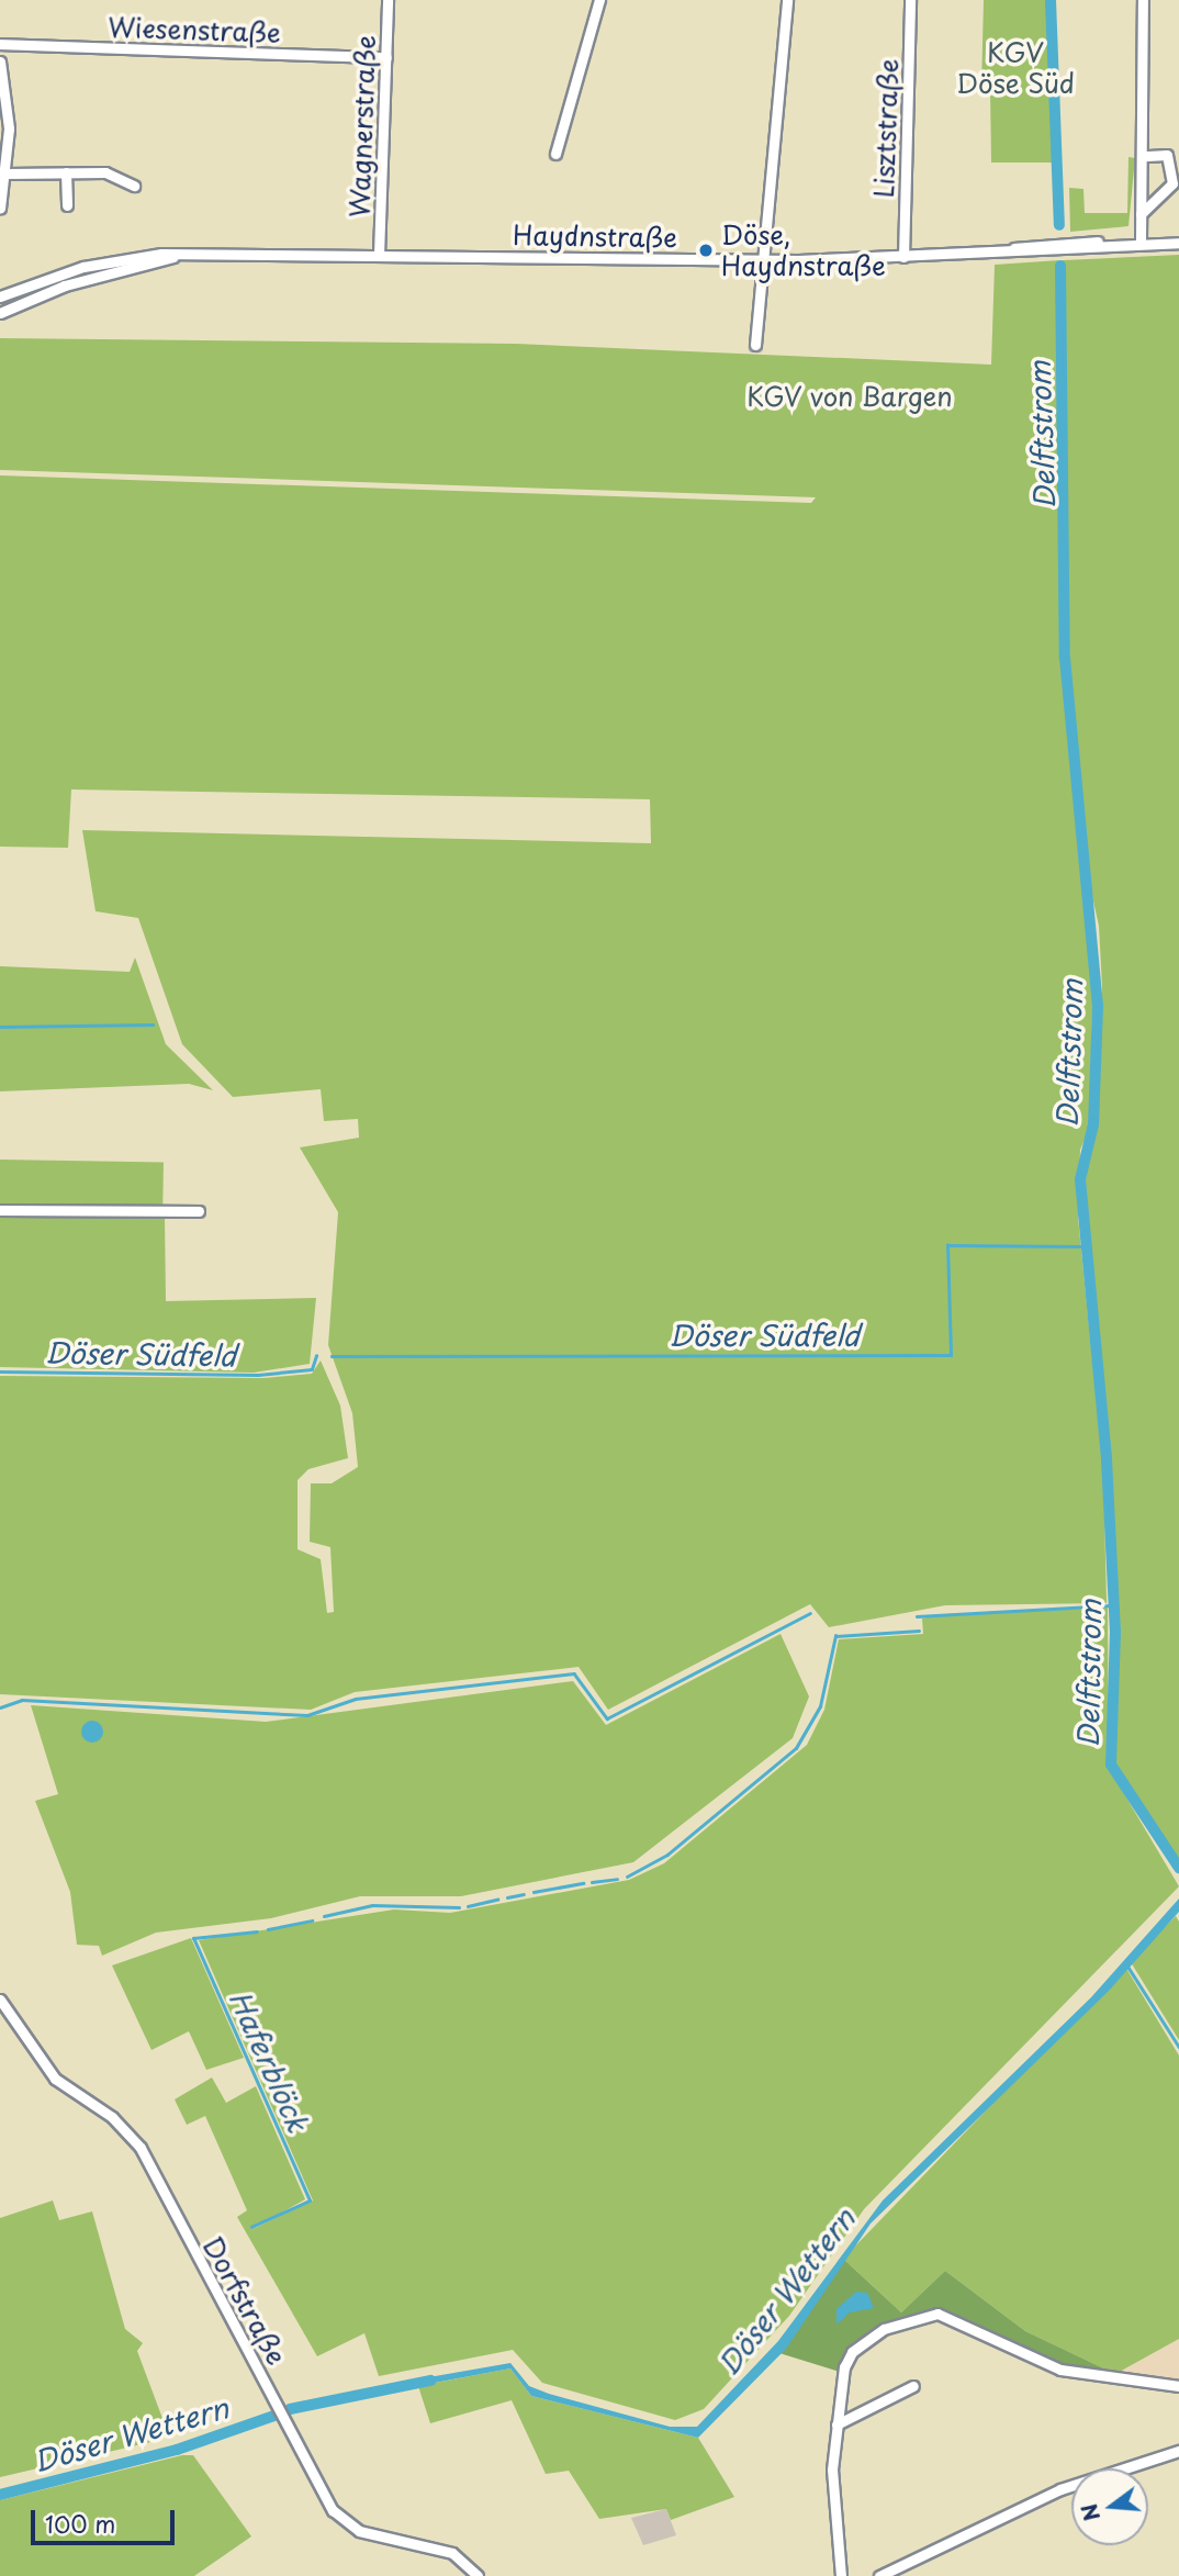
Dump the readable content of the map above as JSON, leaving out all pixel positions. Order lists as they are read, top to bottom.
{
  "streets": {
    "street": [
      "Wiesenstraße",
      "Wagnerstraße",
      "Lisztstraße",
      "Haydnstraße",
      "Dorfstraße"
    ]
  },
  "crossings": [
    ["Wiesenstraße", "Wagnerstraße"],
    ["Wagnerstraße", "Haydnstraße"],
    ["Lisztstraße", "Haydnstraße"]
  ],
  "water": [
    "Delftstrom",
    "Döser Südfeld",
    "Haferblöck",
    "Döser Wettern"
  ],
  "parks": ["KGV Döse Süd", "KGV von Bargen"],
  "places": ["Döse, Haydnstraße"],
  "scale_bar": "100 m",
  "north": "left"
}
